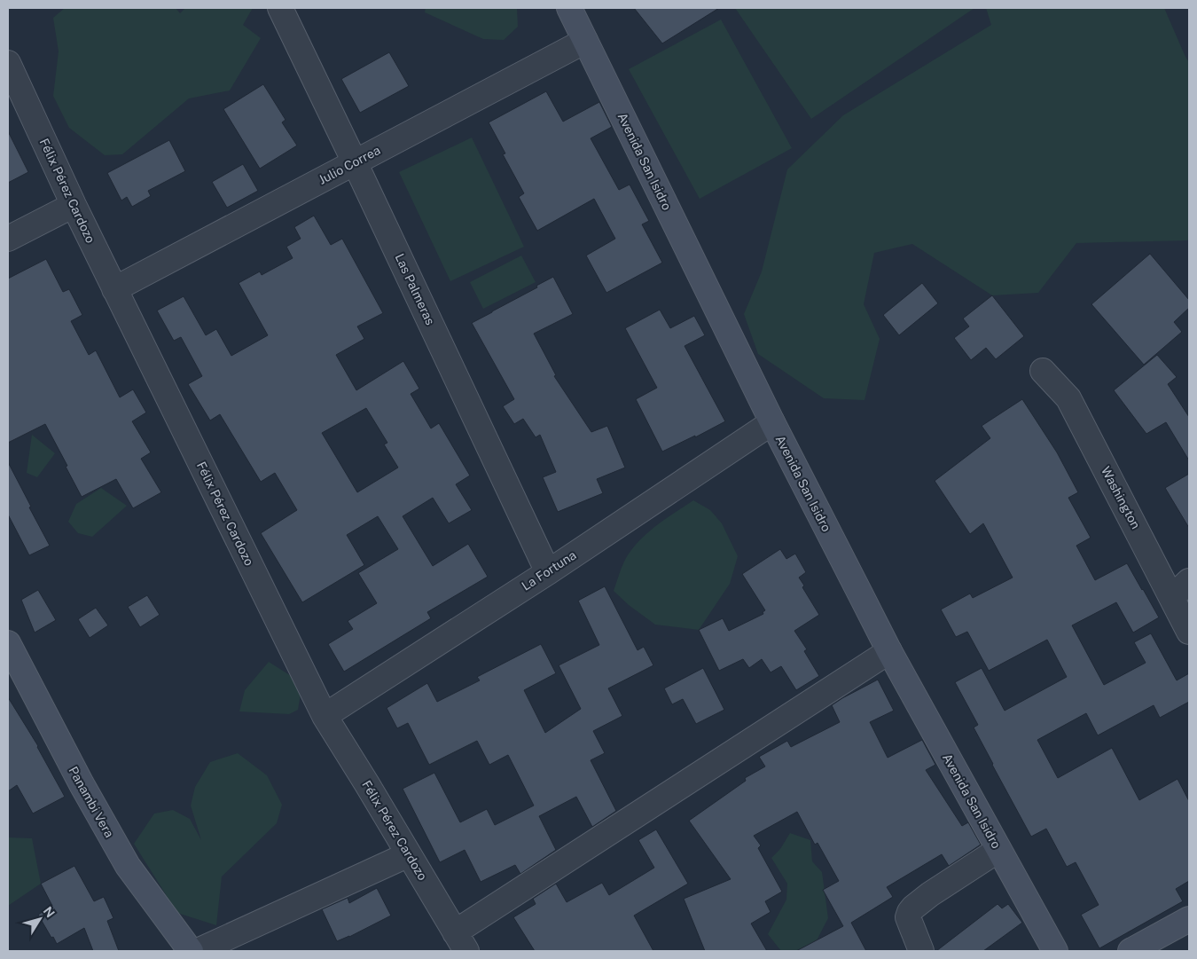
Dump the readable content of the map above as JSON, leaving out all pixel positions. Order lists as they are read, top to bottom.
{
  "streets": {
    "main road": ["Avenida San Isidro", "Panambi Vera"],
    "street": [
      "Julio Correa",
      "Félix Pérez Cardozo",
      "Las Palmeras",
      "Washington",
      "La Fortuna"
    ]
  },
  "crossings": [
    ["Avenida San Isidro", "Julio Correa"],
    ["Avenida San Isidro", "La Fortuna"],
    ["Julio Correa", "Félix Pérez Cardozo"],
    ["Julio Correa", "Las Palmeras"],
    ["Félix Pérez Cardozo", "La Fortuna"],
    ["Las Palmeras", "La Fortuna"]
  ],
  "north": "top right"
}
